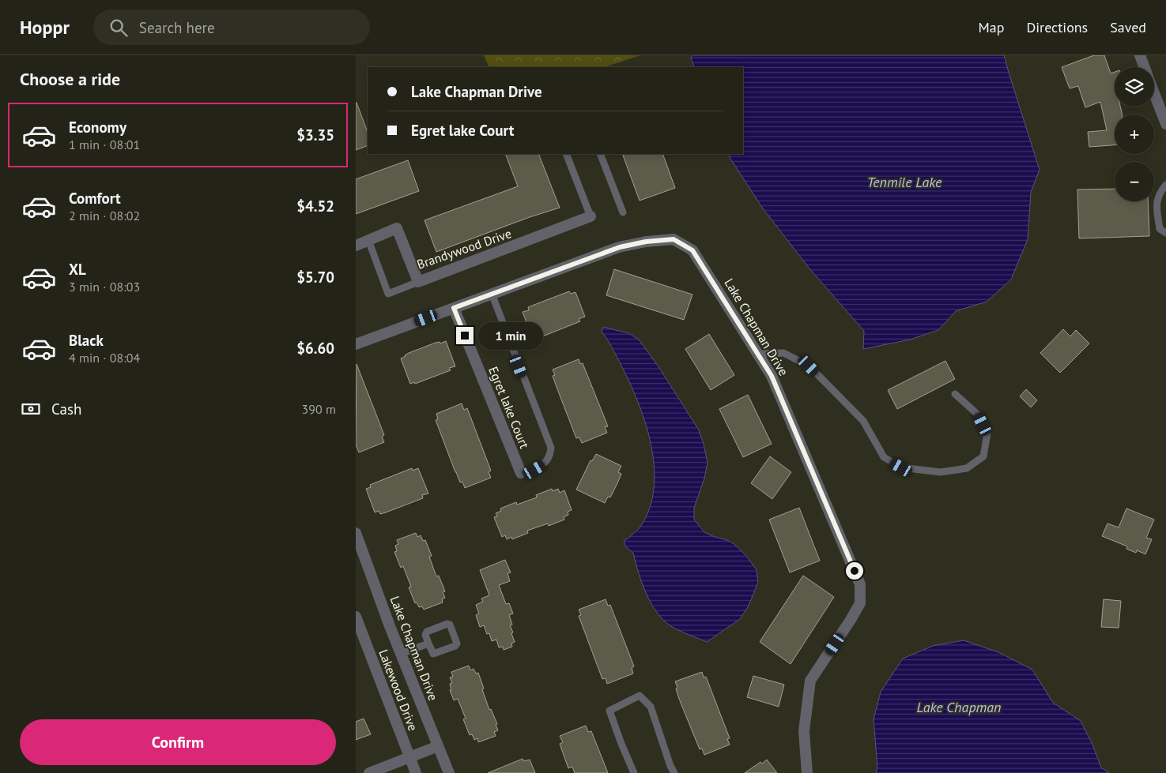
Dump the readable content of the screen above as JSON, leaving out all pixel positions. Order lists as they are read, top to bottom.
{
  "streets": {
    "street": [
      "Brandywood Drive",
      "Lake Chapman Drive",
      "Egret lake Court",
      "Lakewood Drive"
    ]
  },
  "crossings": [
    ["Lake Chapman Drive", "Egret lake Court"]
  ],
  "water": ["Tenmile Lake", "Lake Chapman"],
  "page": {
    "header": "Hoppr",
    "search": "Search here",
    "nav": ["Map", "Directions", "Saved"],
    "heading": "Choose a ride",
    "map_buttons": ["+", "−"],
    "banner": ["Lake Chapman Drive", "Egret lake Court"],
    "list": [
      {
        "name": "Economy",
        "note": "1 min · 08:01",
        "value": "$3.35"
      },
      {
        "name": "Comfort",
        "note": "2 min · 08:02",
        "value": "$4.52"
      },
      {
        "name": "XL",
        "note": "3 min · 08:03",
        "value": "$5.70"
      },
      {
        "name": "Black",
        "note": "4 min · 08:04",
        "value": "$6.60"
      }
    ],
    "bubble": "1 min",
    "pay": ["Cash", "390 m"],
    "buttons": "Confirm"
  }
}
